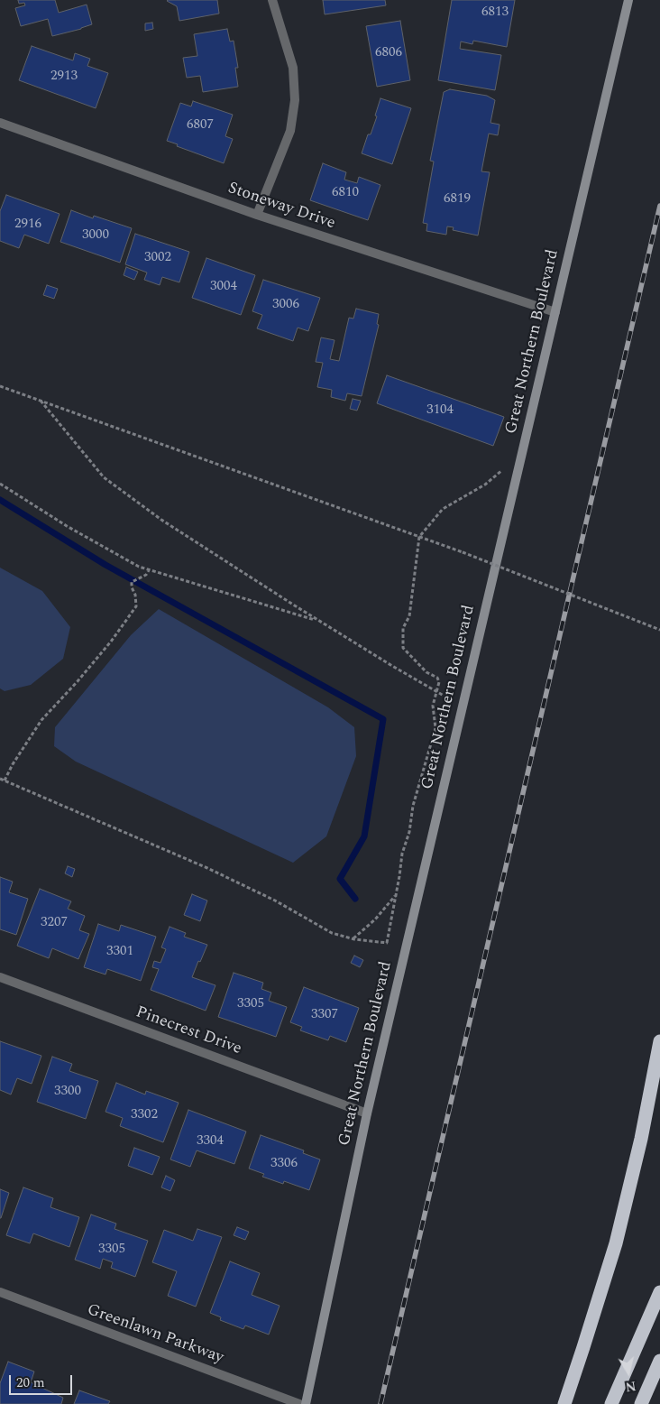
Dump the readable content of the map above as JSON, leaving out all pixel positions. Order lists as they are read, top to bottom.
{
  "streets": {
    "street": [
      "Stoneway Drive",
      "Great Northern Boulevard",
      "Pinecrest Drive",
      "Greenlawn Parkway"
    ]
  },
  "crossings": [
    ["Stoneway Drive", "Great Northern Boulevard"],
    ["Great Northern Boulevard", "Pinecrest Drive"]
  ],
  "house_numbers": [
    "6813",
    "6806",
    "2913",
    "6807",
    "6810",
    "6819",
    "2916",
    "3000",
    "3002",
    "3004",
    "3006",
    "3104",
    "3207",
    "3301",
    "3305",
    "3307",
    "3300",
    "3302",
    "3304",
    "3306",
    "3305"
  ],
  "scale_bar": "20 m",
  "north": "bottom"
}
